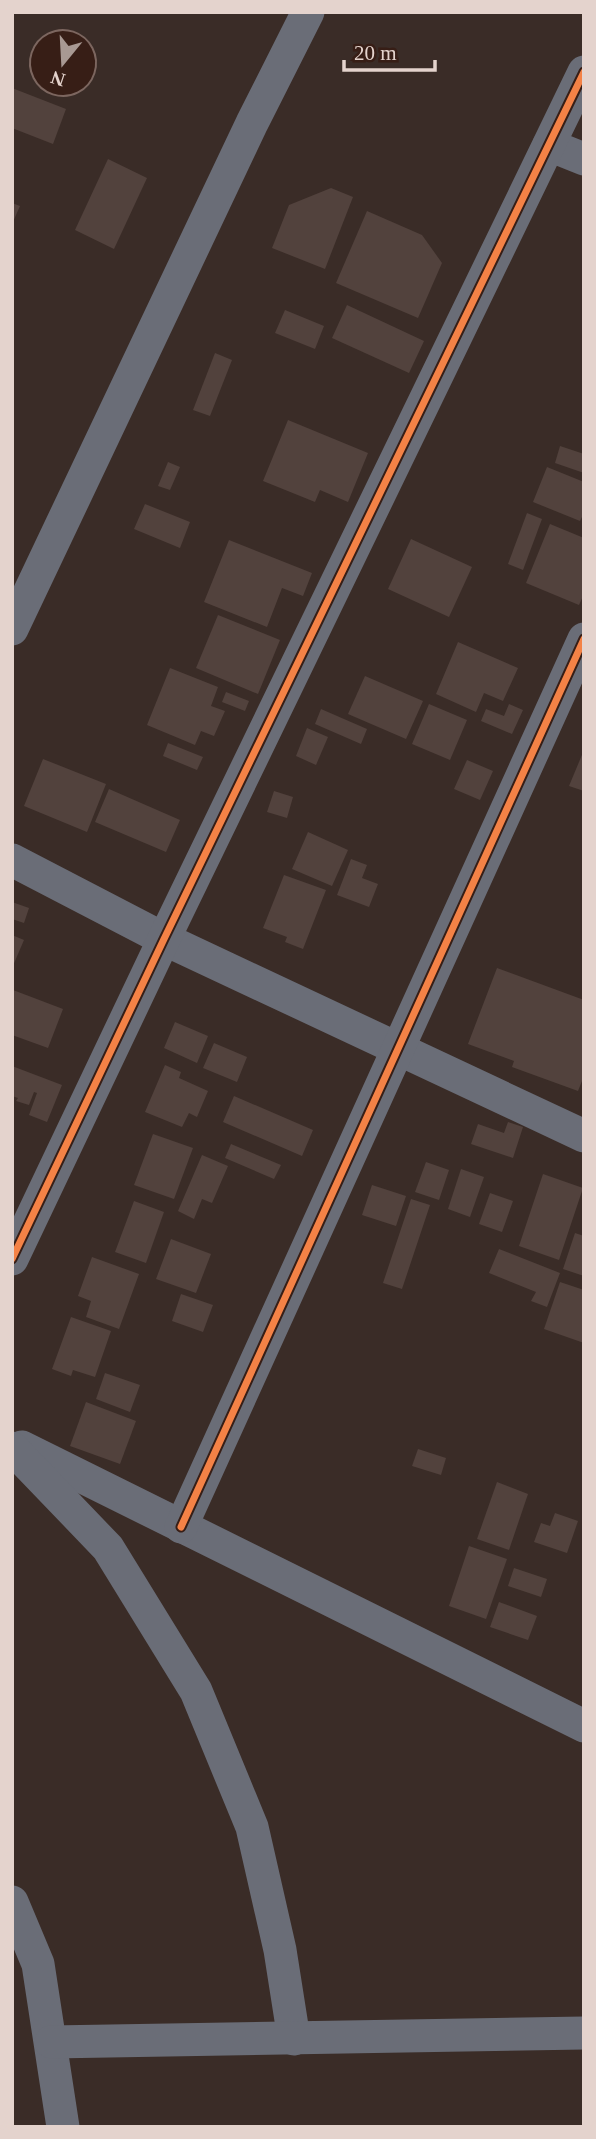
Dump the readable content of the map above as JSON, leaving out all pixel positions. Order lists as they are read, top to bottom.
{
  "scale_bar": "20 m",
  "north": "bottom"
}
